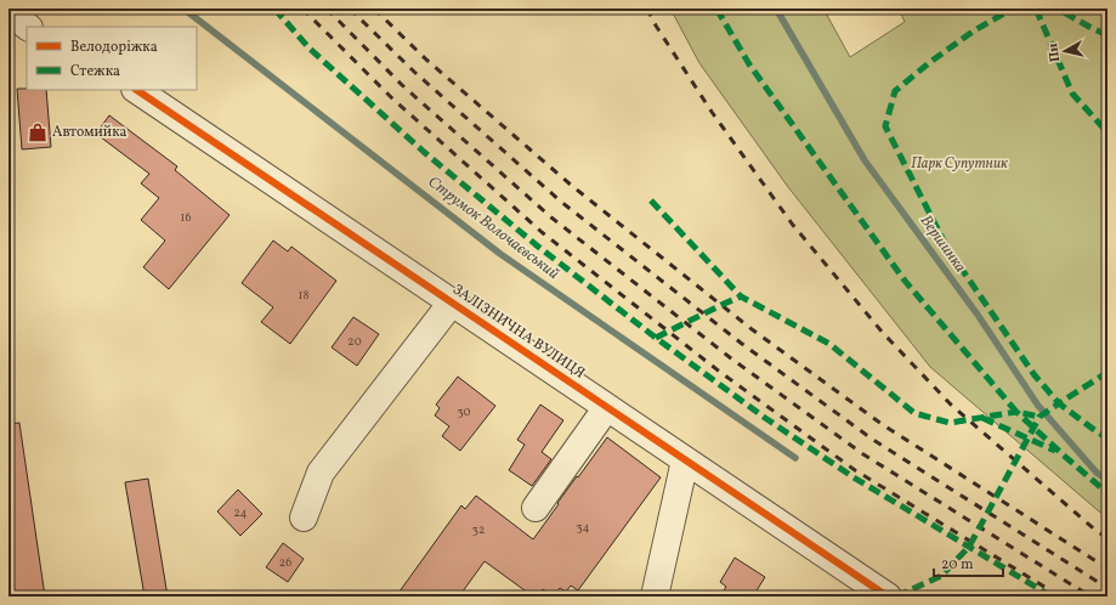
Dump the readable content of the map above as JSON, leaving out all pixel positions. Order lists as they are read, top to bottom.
{
  "streets": {
    "street": ["ЗАЛІЗНИЧНА ВУЛИЦЯ"]
  },
  "water": ["Струмок Волочаєвський", "Вершинка"],
  "parks": ["Парк Супутник"],
  "places": {
    "shop": ["Автомийка"]
  },
  "house_numbers": [
    "16",
    "18",
    "20",
    "30",
    "24",
    "34",
    "32",
    "26"
  ],
  "legend": ["Велодоріжка", "Стежка"],
  "scale_bar": "20 m",
  "north": "left"
}
